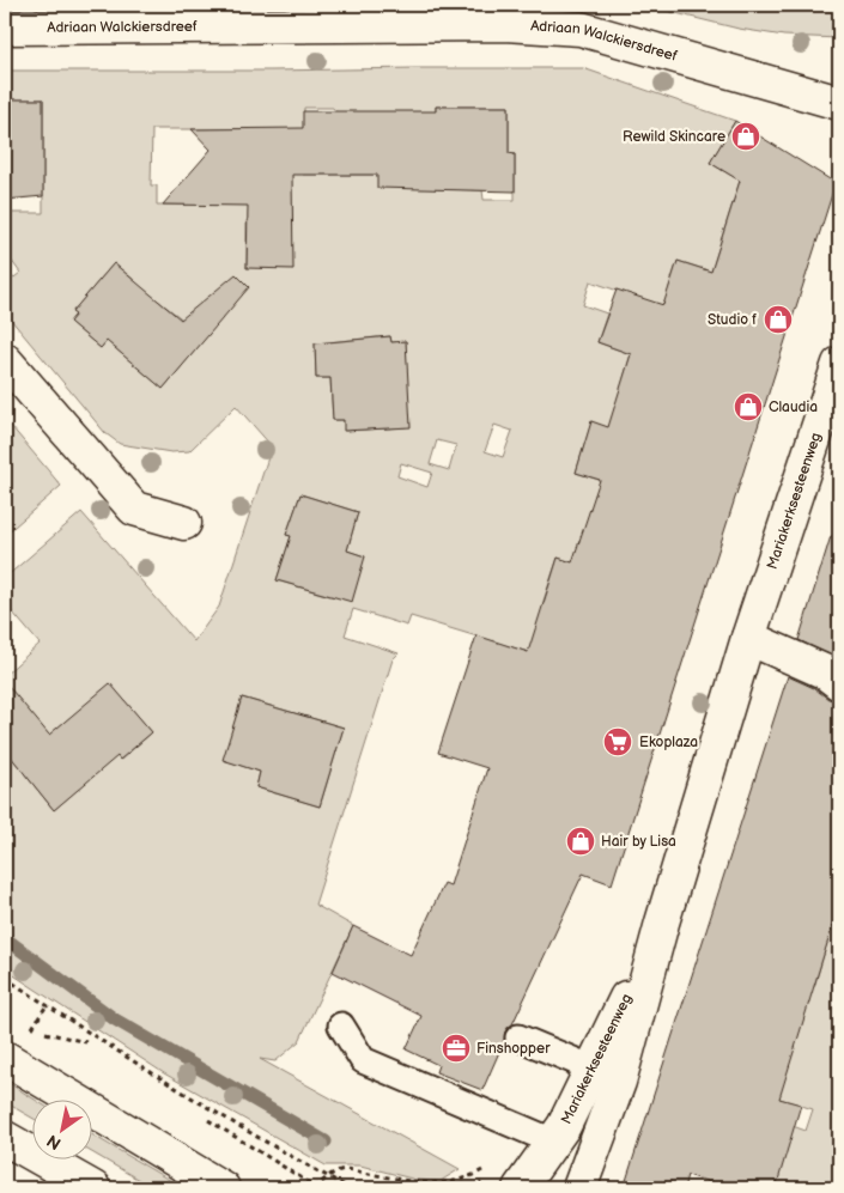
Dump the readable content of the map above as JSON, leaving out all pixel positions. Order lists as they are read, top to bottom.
{
  "streets": {
    "main road": ["Adriaan Walckiersdreef", "Mariakerksesteenweg"]
  },
  "places": {
    "shop": [
      "Rewild Skincare",
      "Studio f",
      "Claudia",
      "Hair by Lisa"
    ],
    "supermarket": ["Ekoplaza"],
    "office": ["Finshopper"]
  },
  "north": "bottom left"
}
